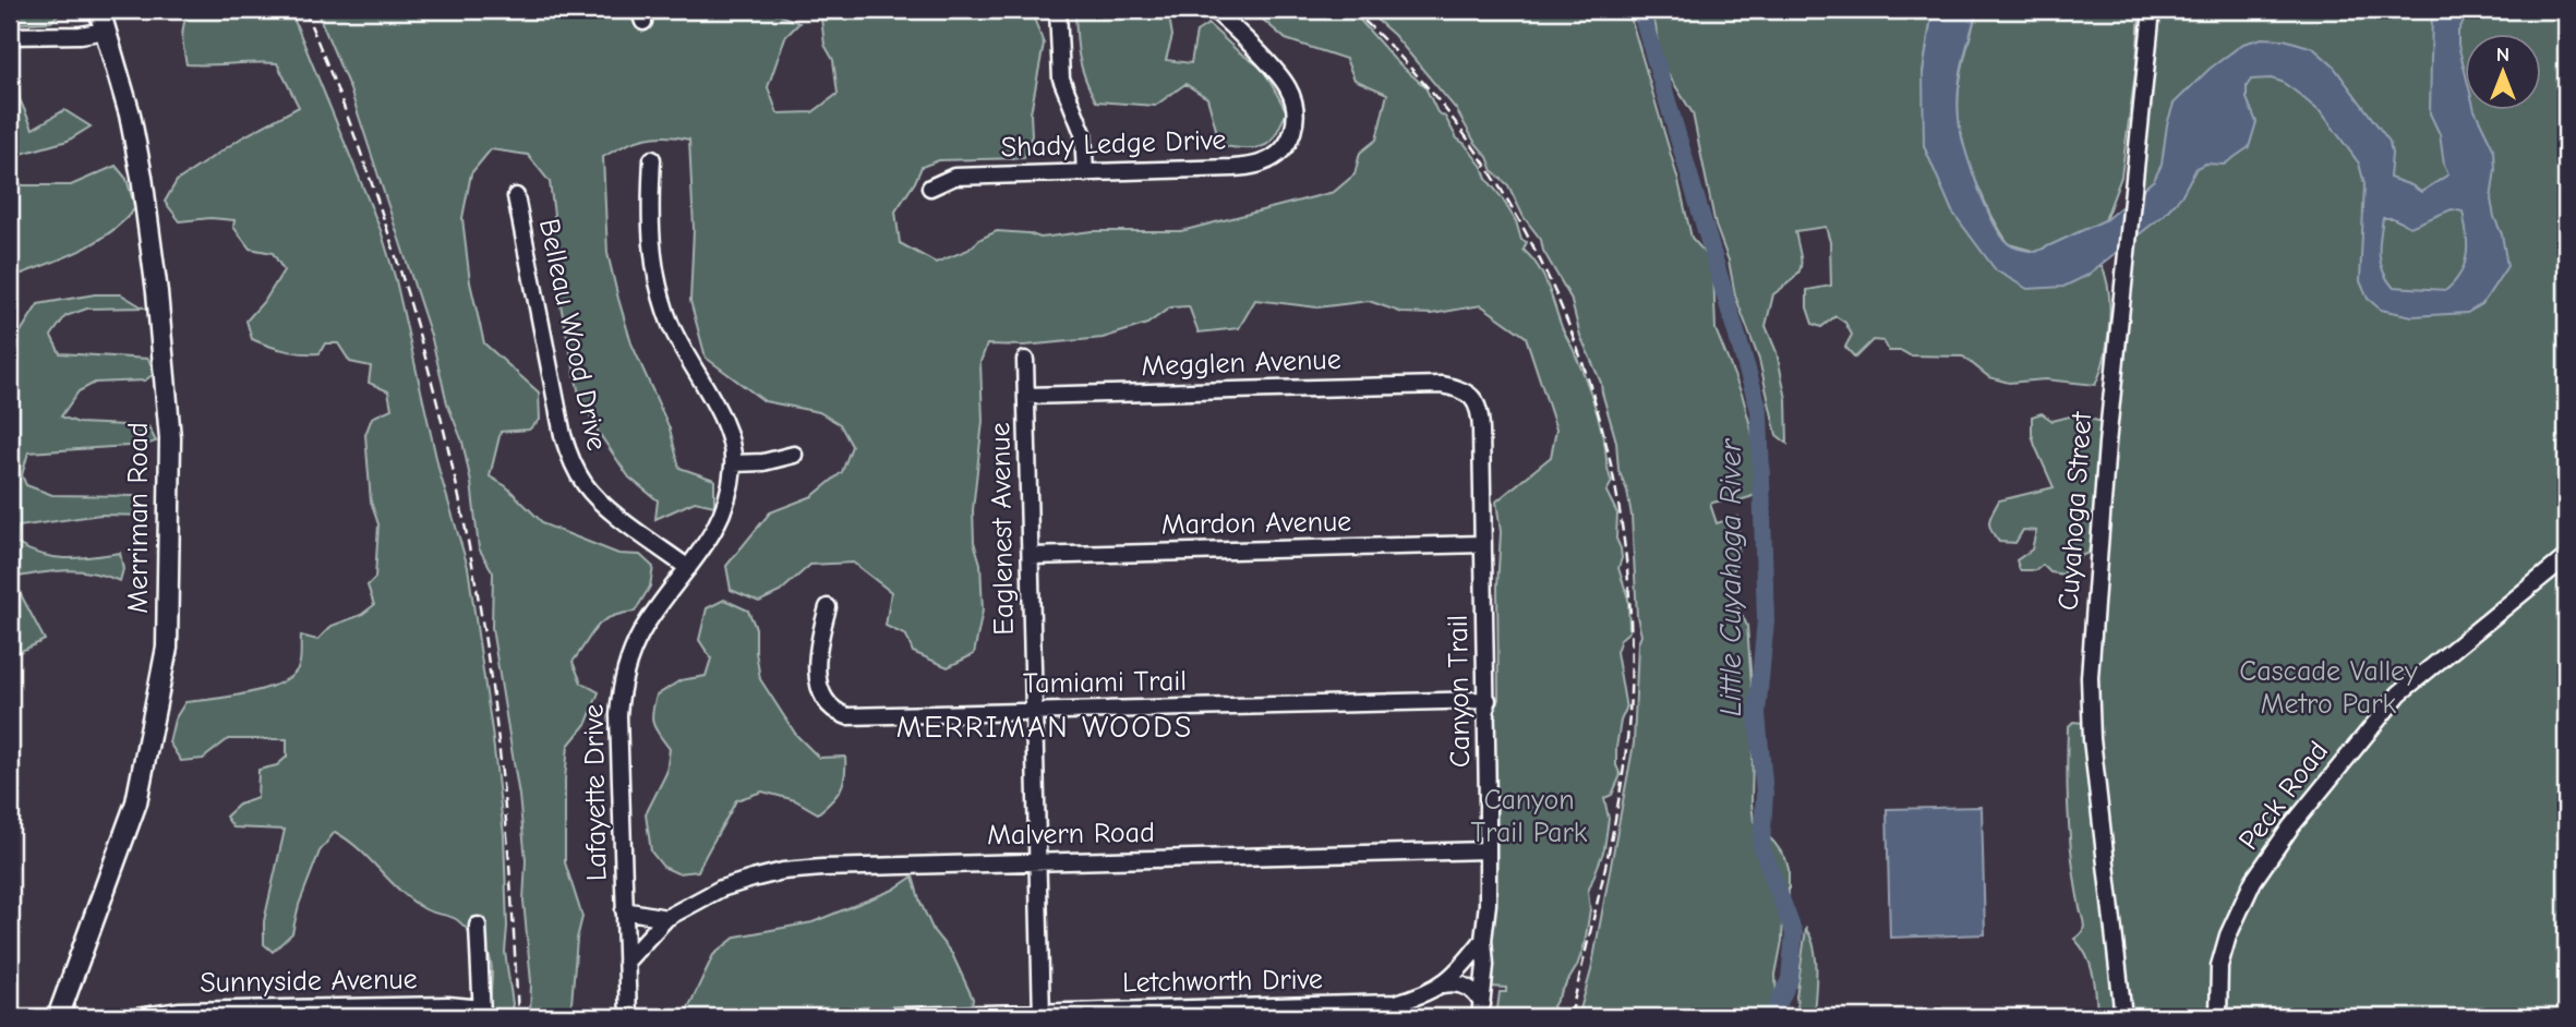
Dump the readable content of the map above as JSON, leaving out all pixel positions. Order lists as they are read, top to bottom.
{
  "streets": {
    "main road": ["Merriman Road"],
    "street": [
      "Shady Ledge Drive",
      "Belleau Wood Drive",
      "Megglen Avenue",
      "Cuyahoga Street",
      "Mardon Avenue",
      "Eaglenest Avenue",
      "Tamiami Trail",
      "Canyon Trail",
      "Lafayette Drive",
      "Peck Road",
      "Malvern Road",
      "Sunnyside Avenue",
      "Letchworth Drive"
    ]
  },
  "crossings": [
    ["Belleau Wood Drive", "Lafayette Drive"],
    ["Megglen Avenue", "Eaglenest Avenue"],
    ["Megglen Avenue", "Canyon Trail"],
    ["Mardon Avenue", "Eaglenest Avenue"],
    ["Mardon Avenue", "Canyon Trail"],
    ["Eaglenest Avenue", "Tamiami Trail"],
    ["Eaglenest Avenue", "Malvern Road"],
    ["Eaglenest Avenue", "Letchworth Drive"],
    ["Tamiami Trail", "Canyon Trail"],
    ["Canyon Trail", "Malvern Road"],
    ["Canyon Trail", "Letchworth Drive"],
    ["Lafayette Drive", "Malvern Road"]
  ],
  "districts": ["MERRIMAN WOODS"],
  "water": ["Little Cuyahoga River"],
  "parks": ["Cascade Valley Metro Park", "Canyon Trail Park"],
  "north": "top"
}
